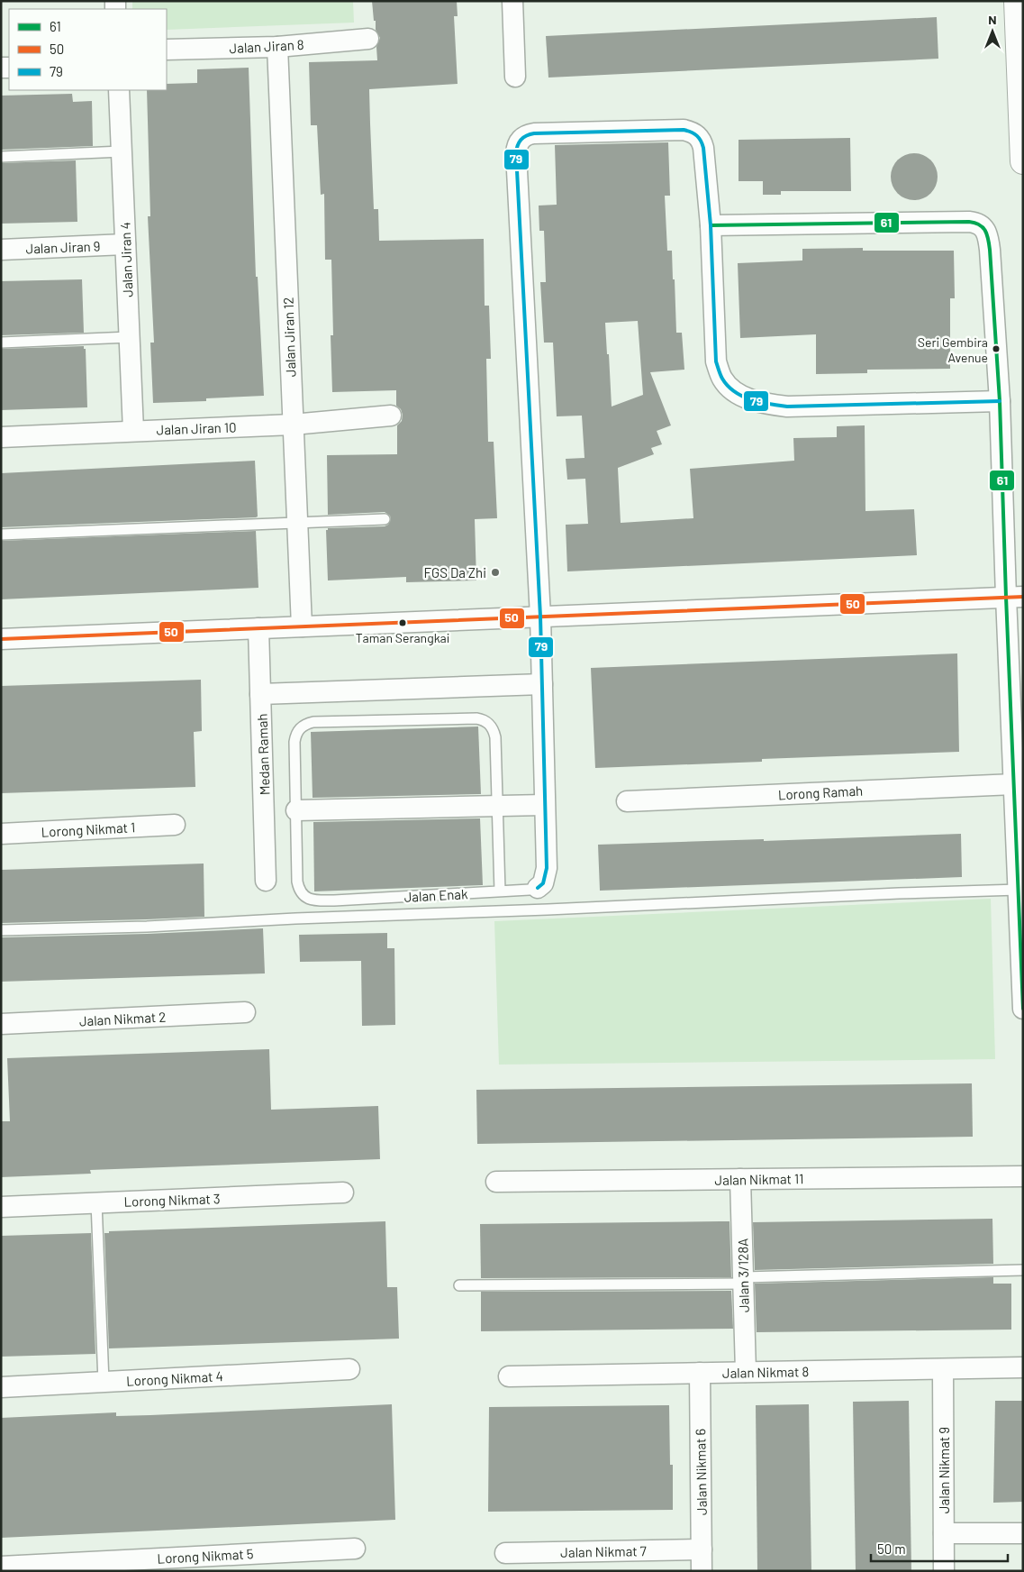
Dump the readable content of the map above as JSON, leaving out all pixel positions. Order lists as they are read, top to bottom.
{
  "streets": {
    "street": [
      "Jalan Jiran 8",
      "Jalan Jiran 9",
      "Jalan Jiran 4",
      "Jalan Jiran 12",
      "Jalan Jiran 10",
      "Medan Ramah",
      "Lorong Ramah",
      "Lorong Nikmat 1",
      "Jalan Nikmat 2",
      "Jalan Nikmat 11",
      "Lorong Nikmat 3",
      "Jalan 3/128A",
      "Jalan Nikmat 8",
      "Lorong Nikmat 4",
      "Jalan Nikmat 9",
      "Jalan Nikmat 6",
      "Jalan Nikmat 7",
      "Lorong Nikmat 5"
    ],
    "lane": ["Jalan Enak"]
  },
  "crossings": [
    ["Jalan Jiran 8", "Jalan Jiran 12"],
    ["Jalan Jiran 9", "Jalan Jiran 4"],
    ["Jalan Jiran 4", "Jalan Jiran 10"],
    ["Jalan Jiran 12", "Jalan Jiran 10"],
    ["Jalan Nikmat 11", "Jalan 3/128A"],
    ["Jalan 3/128A", "Jalan Nikmat 8"],
    ["Jalan Nikmat 8", "Jalan Nikmat 9"],
    ["Jalan Nikmat 8", "Jalan Nikmat 6"],
    ["Jalan Nikmat 6", "Jalan Nikmat 7"]
  ],
  "places": ["Seri Gembira Avenue", "FGS Da Zhi", "Taman Serangkai"],
  "lines": ["transit line 79", "transit line 61", "transit line 50"],
  "legend": ["61", "50", "79"],
  "scale_bar": "50 m",
  "north": "top"
}
